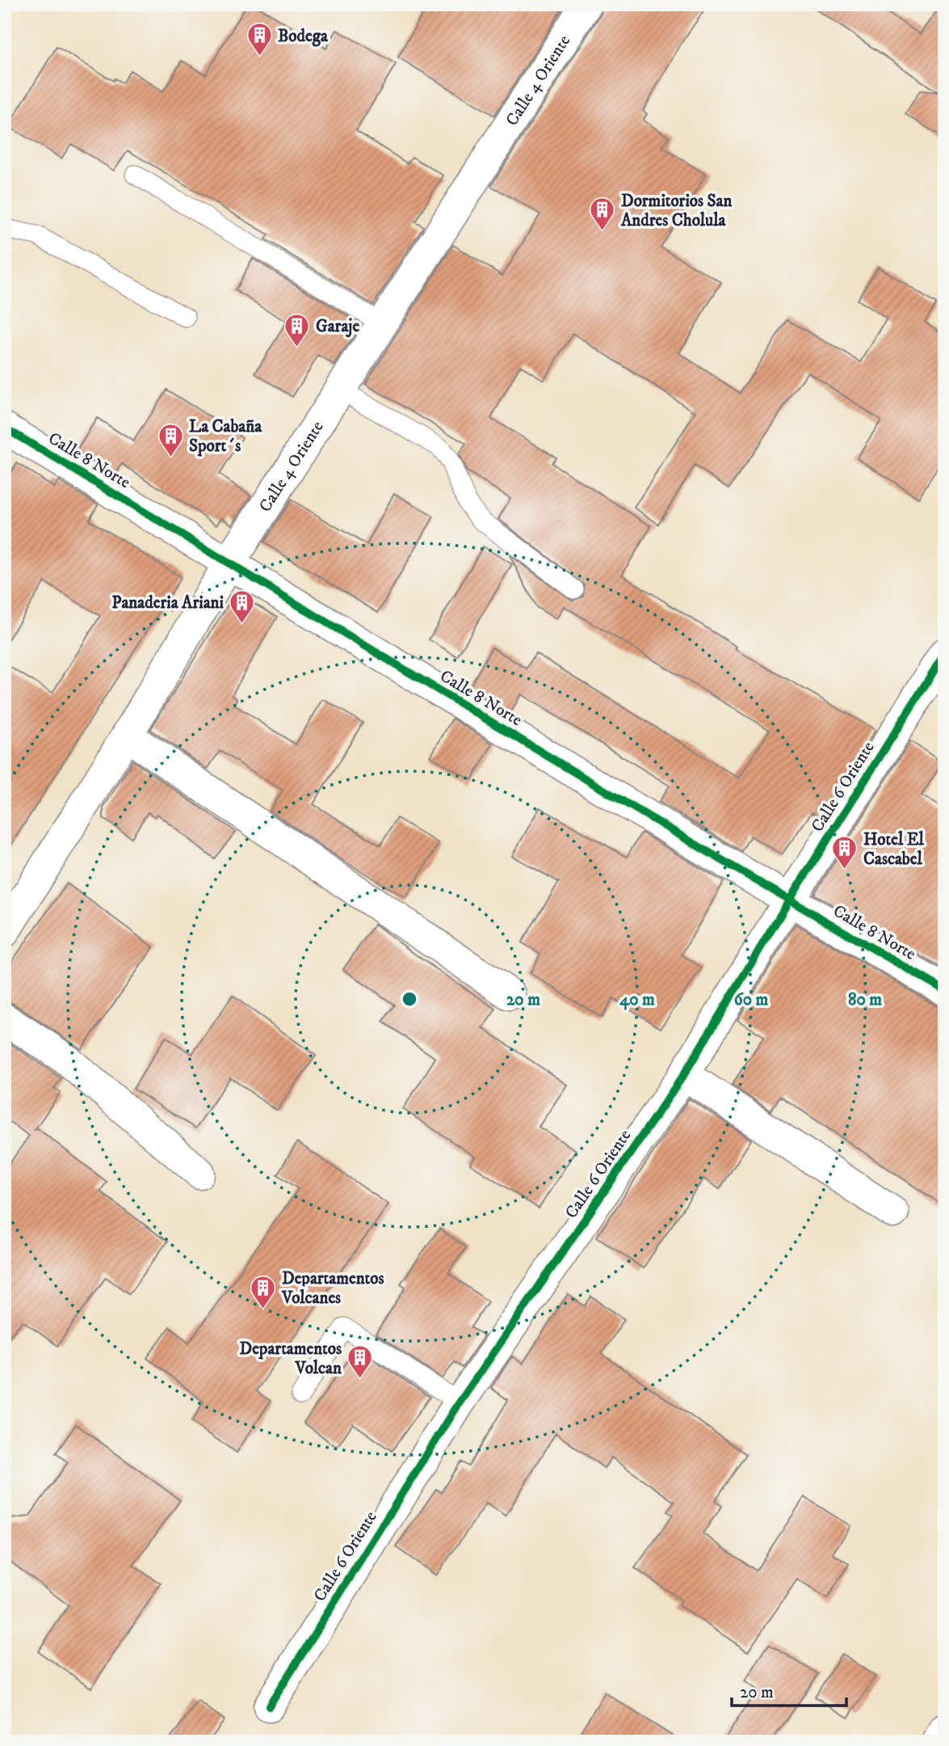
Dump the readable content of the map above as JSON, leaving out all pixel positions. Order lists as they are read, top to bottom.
{
  "streets": {
    "street": ["Calle 4 Oriente", "Calle 8 Norte", "Calle 6 Oriente"]
  },
  "crossings": [
    ["Calle 4 Oriente", "Calle 8 Norte"],
    ["Calle 8 Norte", "Calle 6 Oriente"]
  ],
  "places": {
    "building": [
      "Bodega",
      "Dormitorios San Andres Cholula",
      "Garaje",
      "La Cabaña Sport´s",
      "Panaderia Ariani",
      "Hotel El Cascabel",
      "Departamentos Volcanes",
      "Departamentos Volcan"
    ]
  },
  "scale_bar": "20 m",
  "rings": [
    "20 m",
    "40 m",
    "60 m",
    "80 m"
  ]
}
